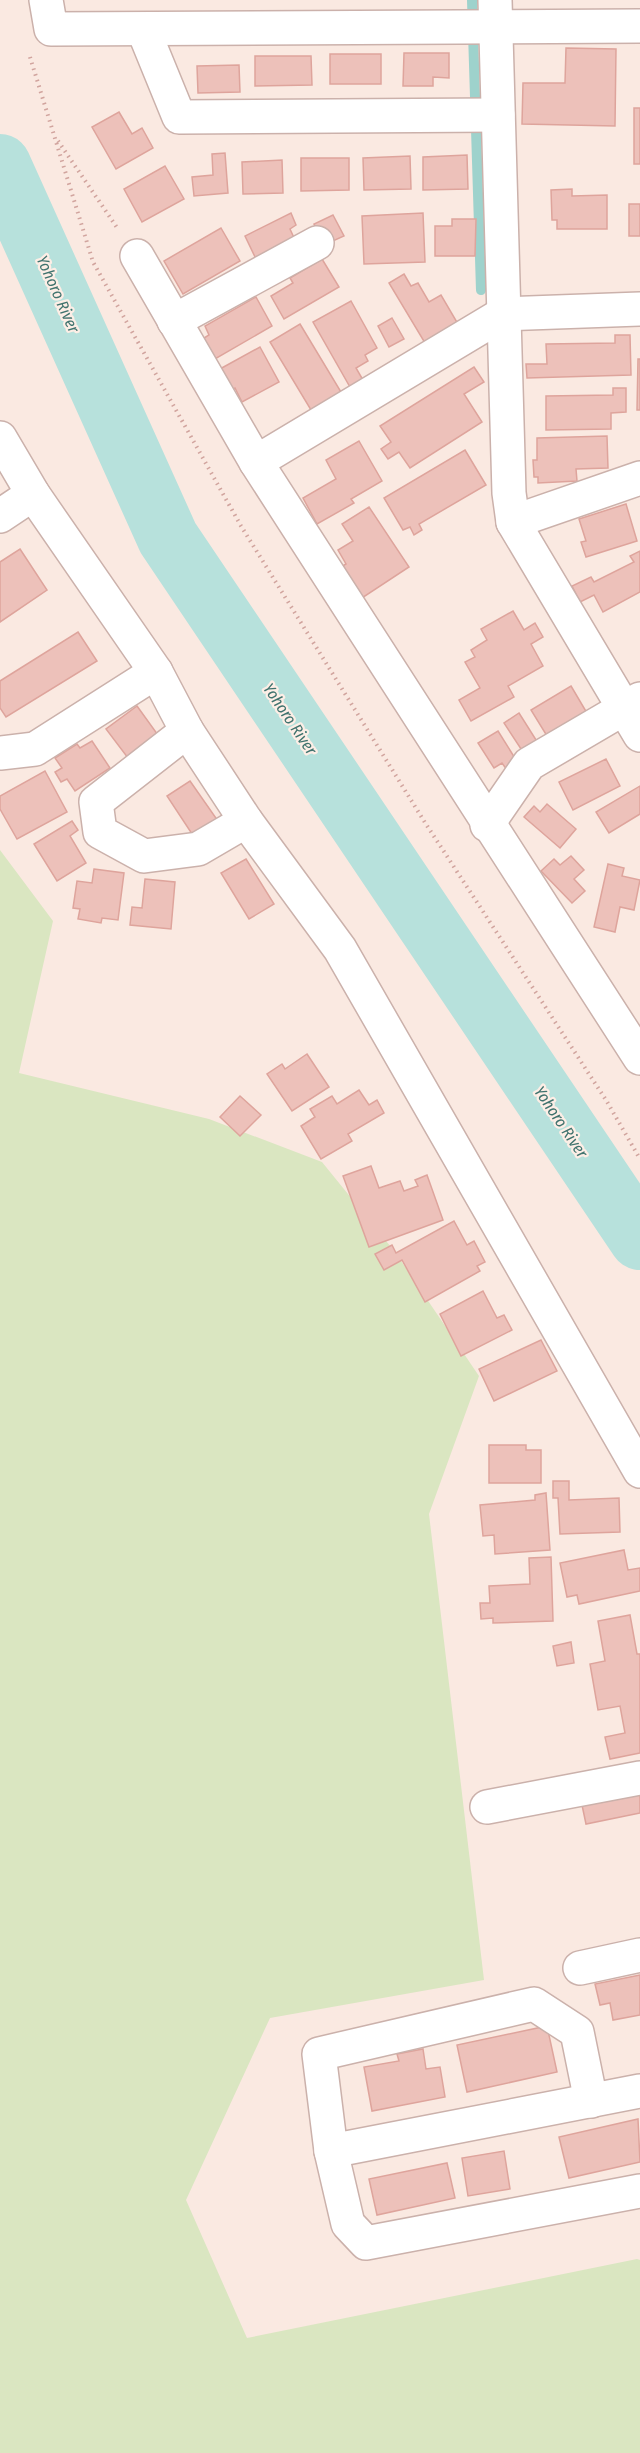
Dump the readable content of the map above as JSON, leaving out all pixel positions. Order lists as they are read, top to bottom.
{
  "water": ["Yohoro River"]
}
